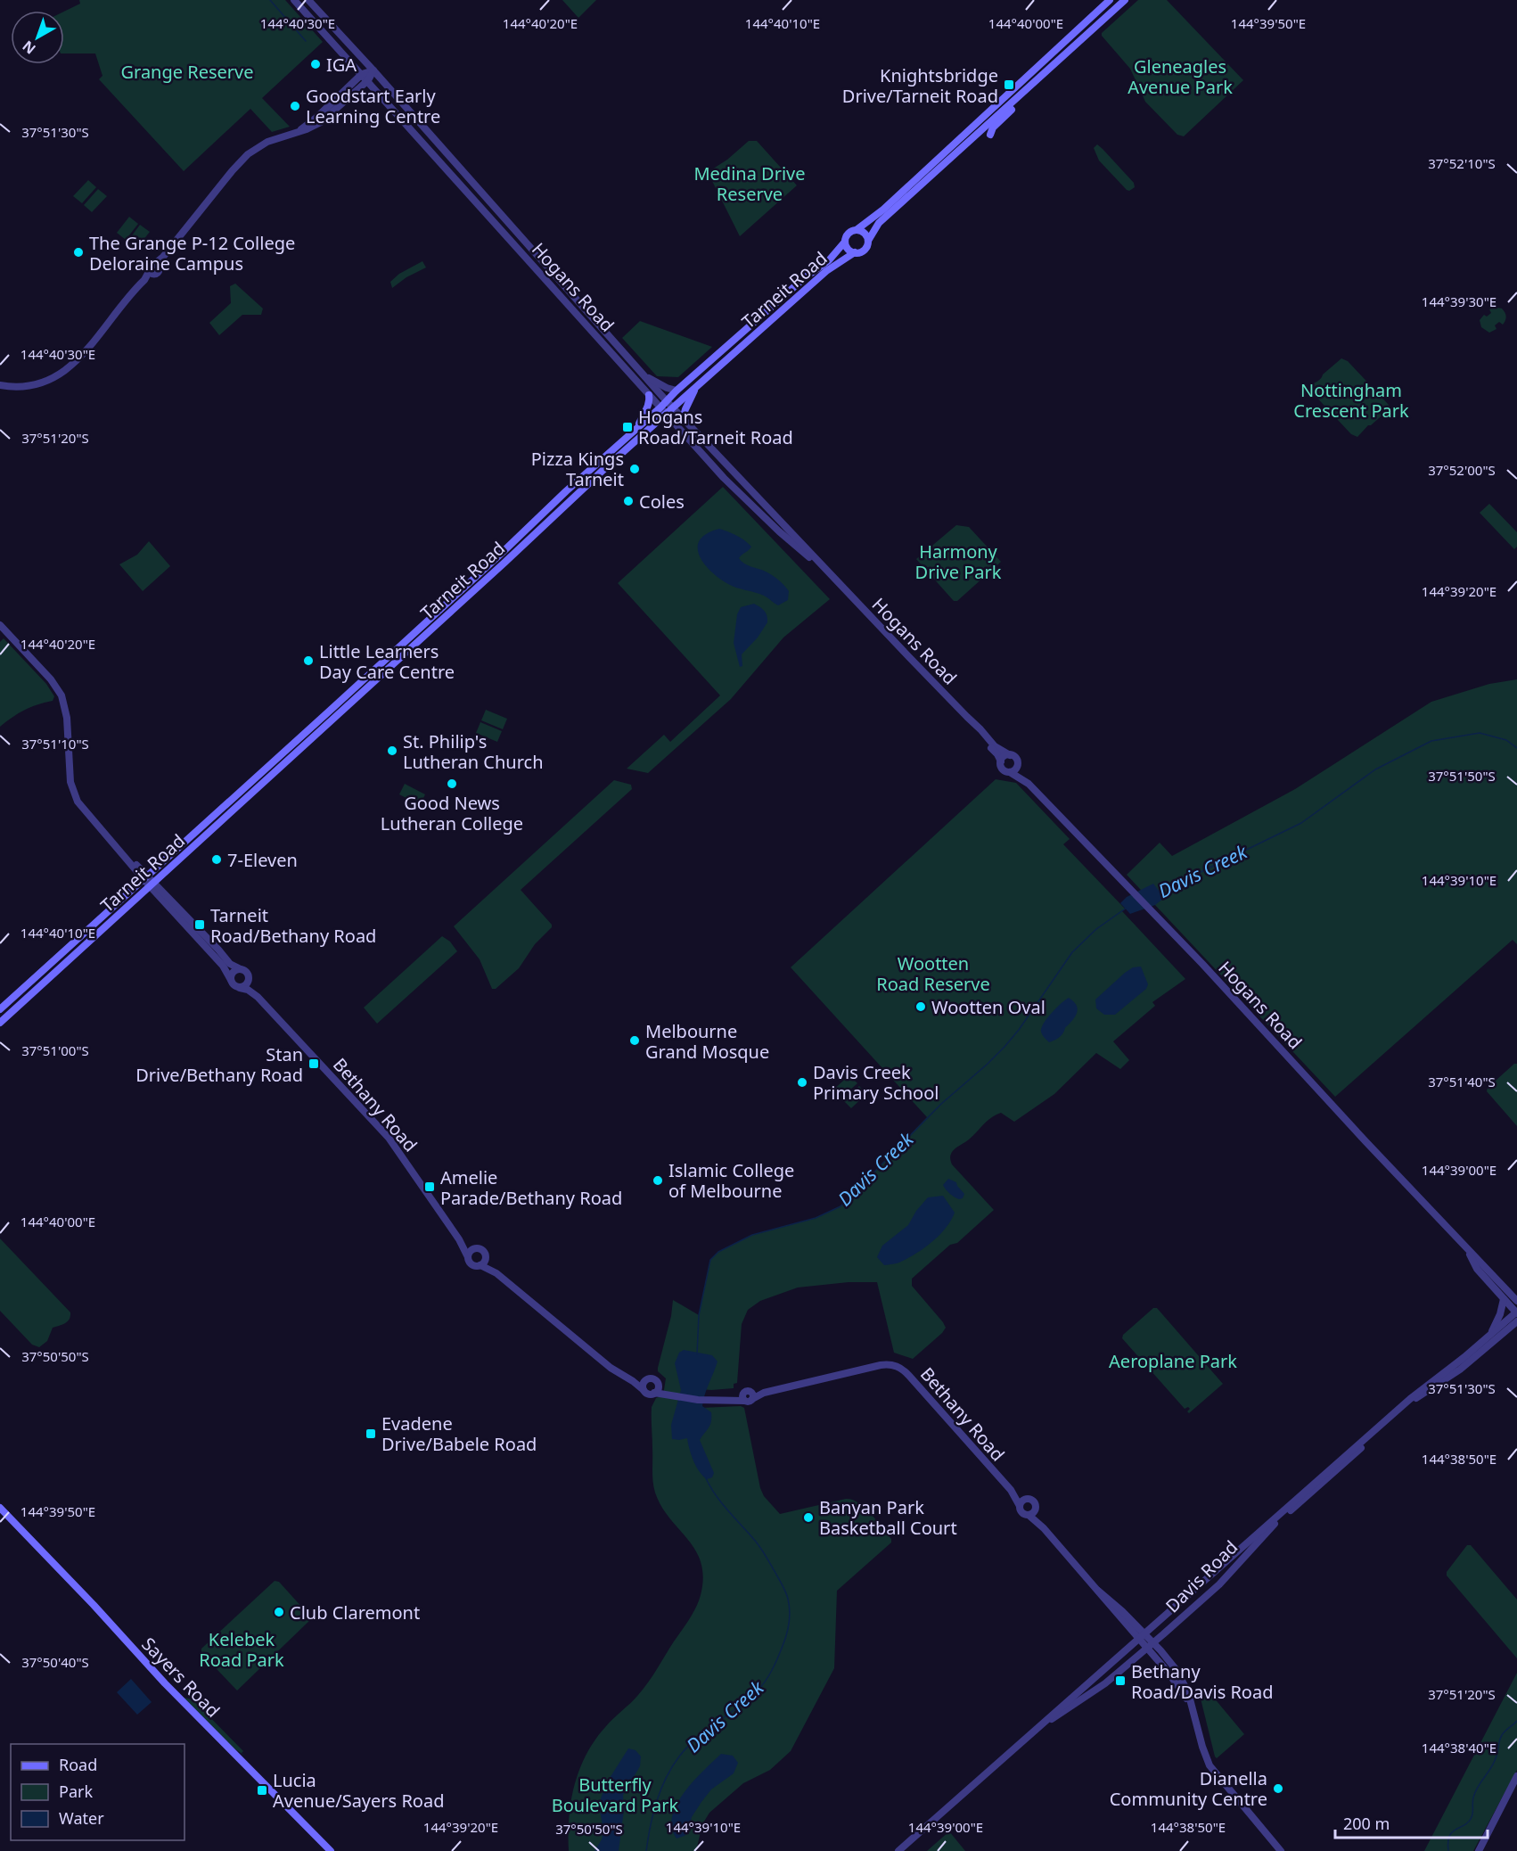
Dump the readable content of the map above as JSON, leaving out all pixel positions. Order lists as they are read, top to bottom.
{
  "streets": {
    "main road": ["Tarneit Road", "Sayers Road"],
    "street": ["Hogans Road", "Bethany Road", "Davis Road"]
  },
  "crossings": [
    ["Hogans Road", "Tarneit Road"],
    ["Hogans Road", "Davis Road"]
  ],
  "water": ["Davis Creek"],
  "parks": [
    "Gleneagles Avenue Park",
    "Grange Reserve",
    "Medina Drive Reserve",
    "Nottingham Crescent Park",
    "Harmony Drive Park",
    "Wootten Road Reserve",
    "Aeroplane Park",
    "Kelebek Road Park",
    "Butterfly Boulevard Park"
  ],
  "places": {
    "other": [
      "IGA",
      "Goodstart Early Learning Centre",
      "The Grange P-12 College Deloraine Campus",
      "Pizza Kings Tarneit",
      "Coles",
      "Little Learners Day Care Centre",
      "St. Philip's Lutheran Church",
      "Good News Lutheran College",
      "7-Eleven",
      "Wootten Oval",
      "Melbourne Grand Mosque",
      "Davis Creek Primary School",
      "Islamic College of Melbourne",
      "Banyan Park Basketball Court",
      "Club Claremont",
      "Dianella Community Centre"
    ],
    "transit": [
      "Knightsbridge Drive/Tarneit Road",
      "Hogans Road/Tarneit Road",
      "Tarneit Road/Bethany Road",
      "Stan Drive/Bethany Road",
      "Amelie Parade/Bethany Road",
      "Evadene Drive/Babele Road",
      "Bethany Road/Davis Road",
      "Lucia Avenue/Sayers Road"
    ]
  },
  "legend": ["Road", "Park", "Water"],
  "scale_bar": "200 m",
  "north": "bottom left",
  "coordinates": [
    "144°40'30\"E",
    "144°40'20\"E",
    "144°40'10\"E",
    "144°40'00\"E",
    "144°39'50\"E",
    "37°51'30\"S",
    "37°52'10\"S",
    "144°39'30\"E",
    "37°51'20\"S",
    "37°52'00\"S",
    "144°39'20\"E",
    "37°51'10\"S",
    "37°51'50\"S",
    "144°39'10\"E",
    "37°51'00\"S",
    "37°51'40\"S",
    "144°39'00\"E",
    "37°50'50\"S",
    "144°38'50\"E",
    "37°50'40\"S",
    "144°38'40\"E"
  ]
}
